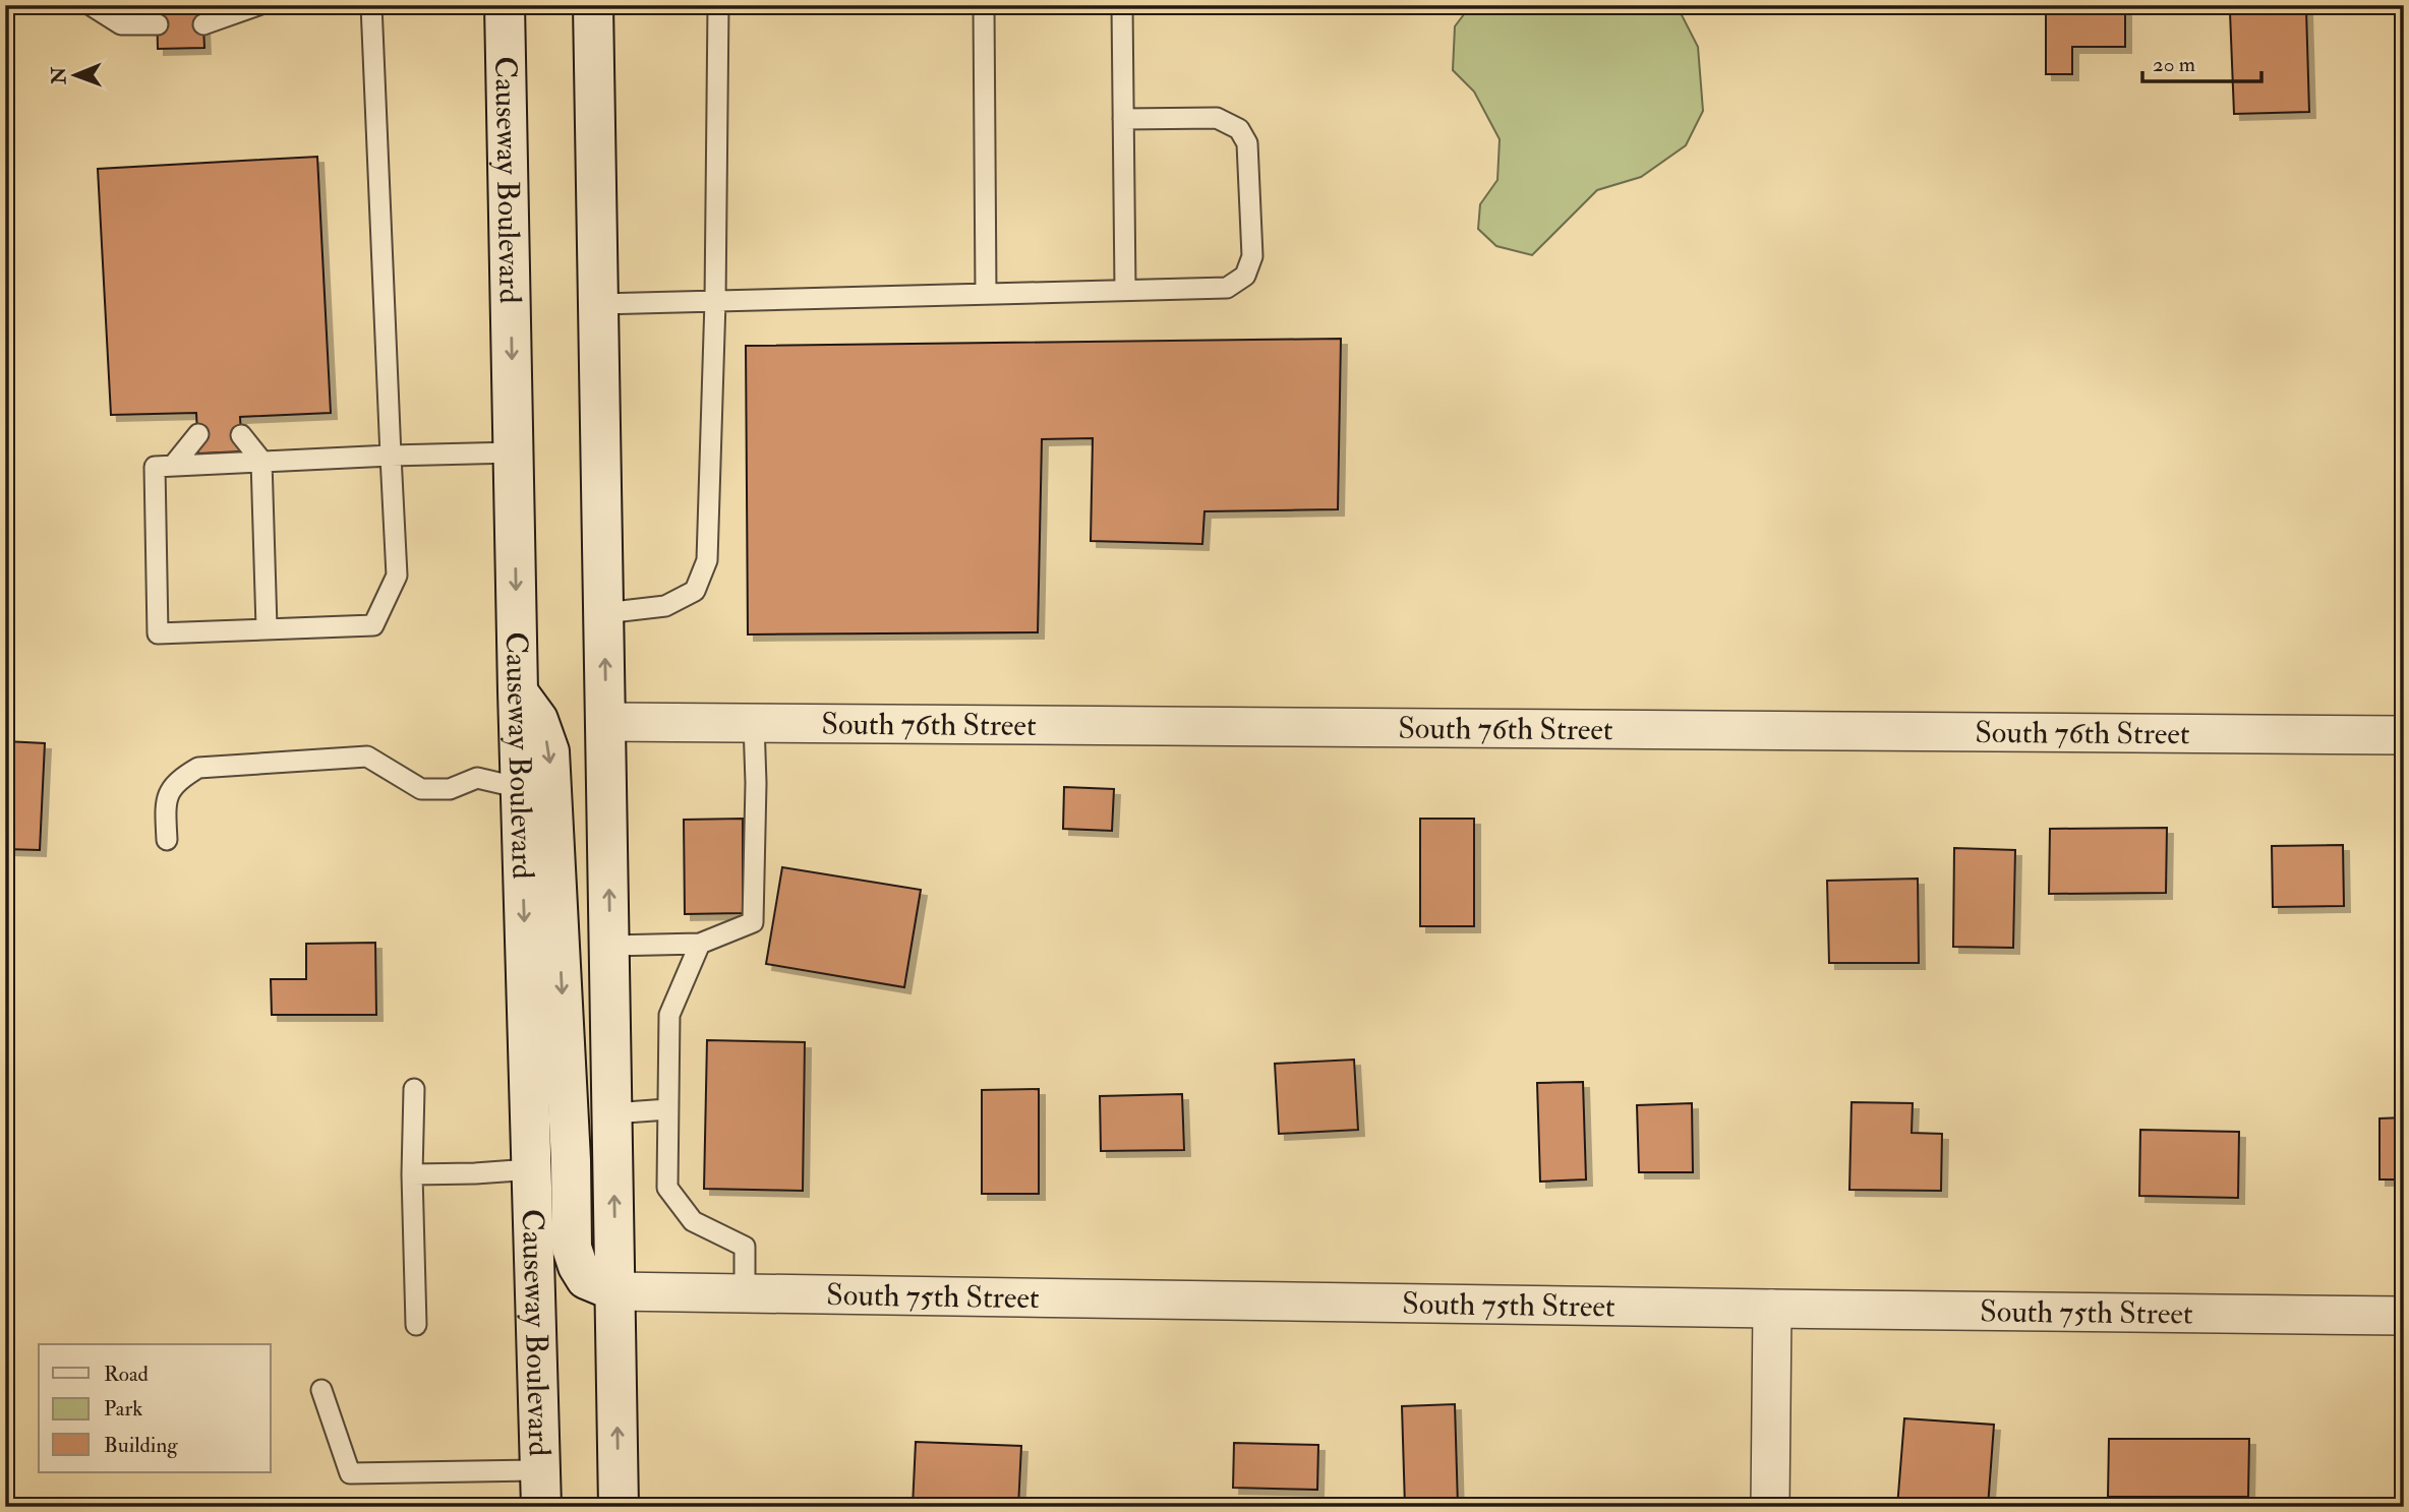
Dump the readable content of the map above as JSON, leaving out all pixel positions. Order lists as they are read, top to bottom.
{
  "streets": {
    "main road": ["Causeway Boulevard"],
    "street": ["South 76th Street", "South 75th Street"]
  },
  "legend": ["Road", "Park", "Building"],
  "scale_bar": "20 m",
  "north": "left"
}
